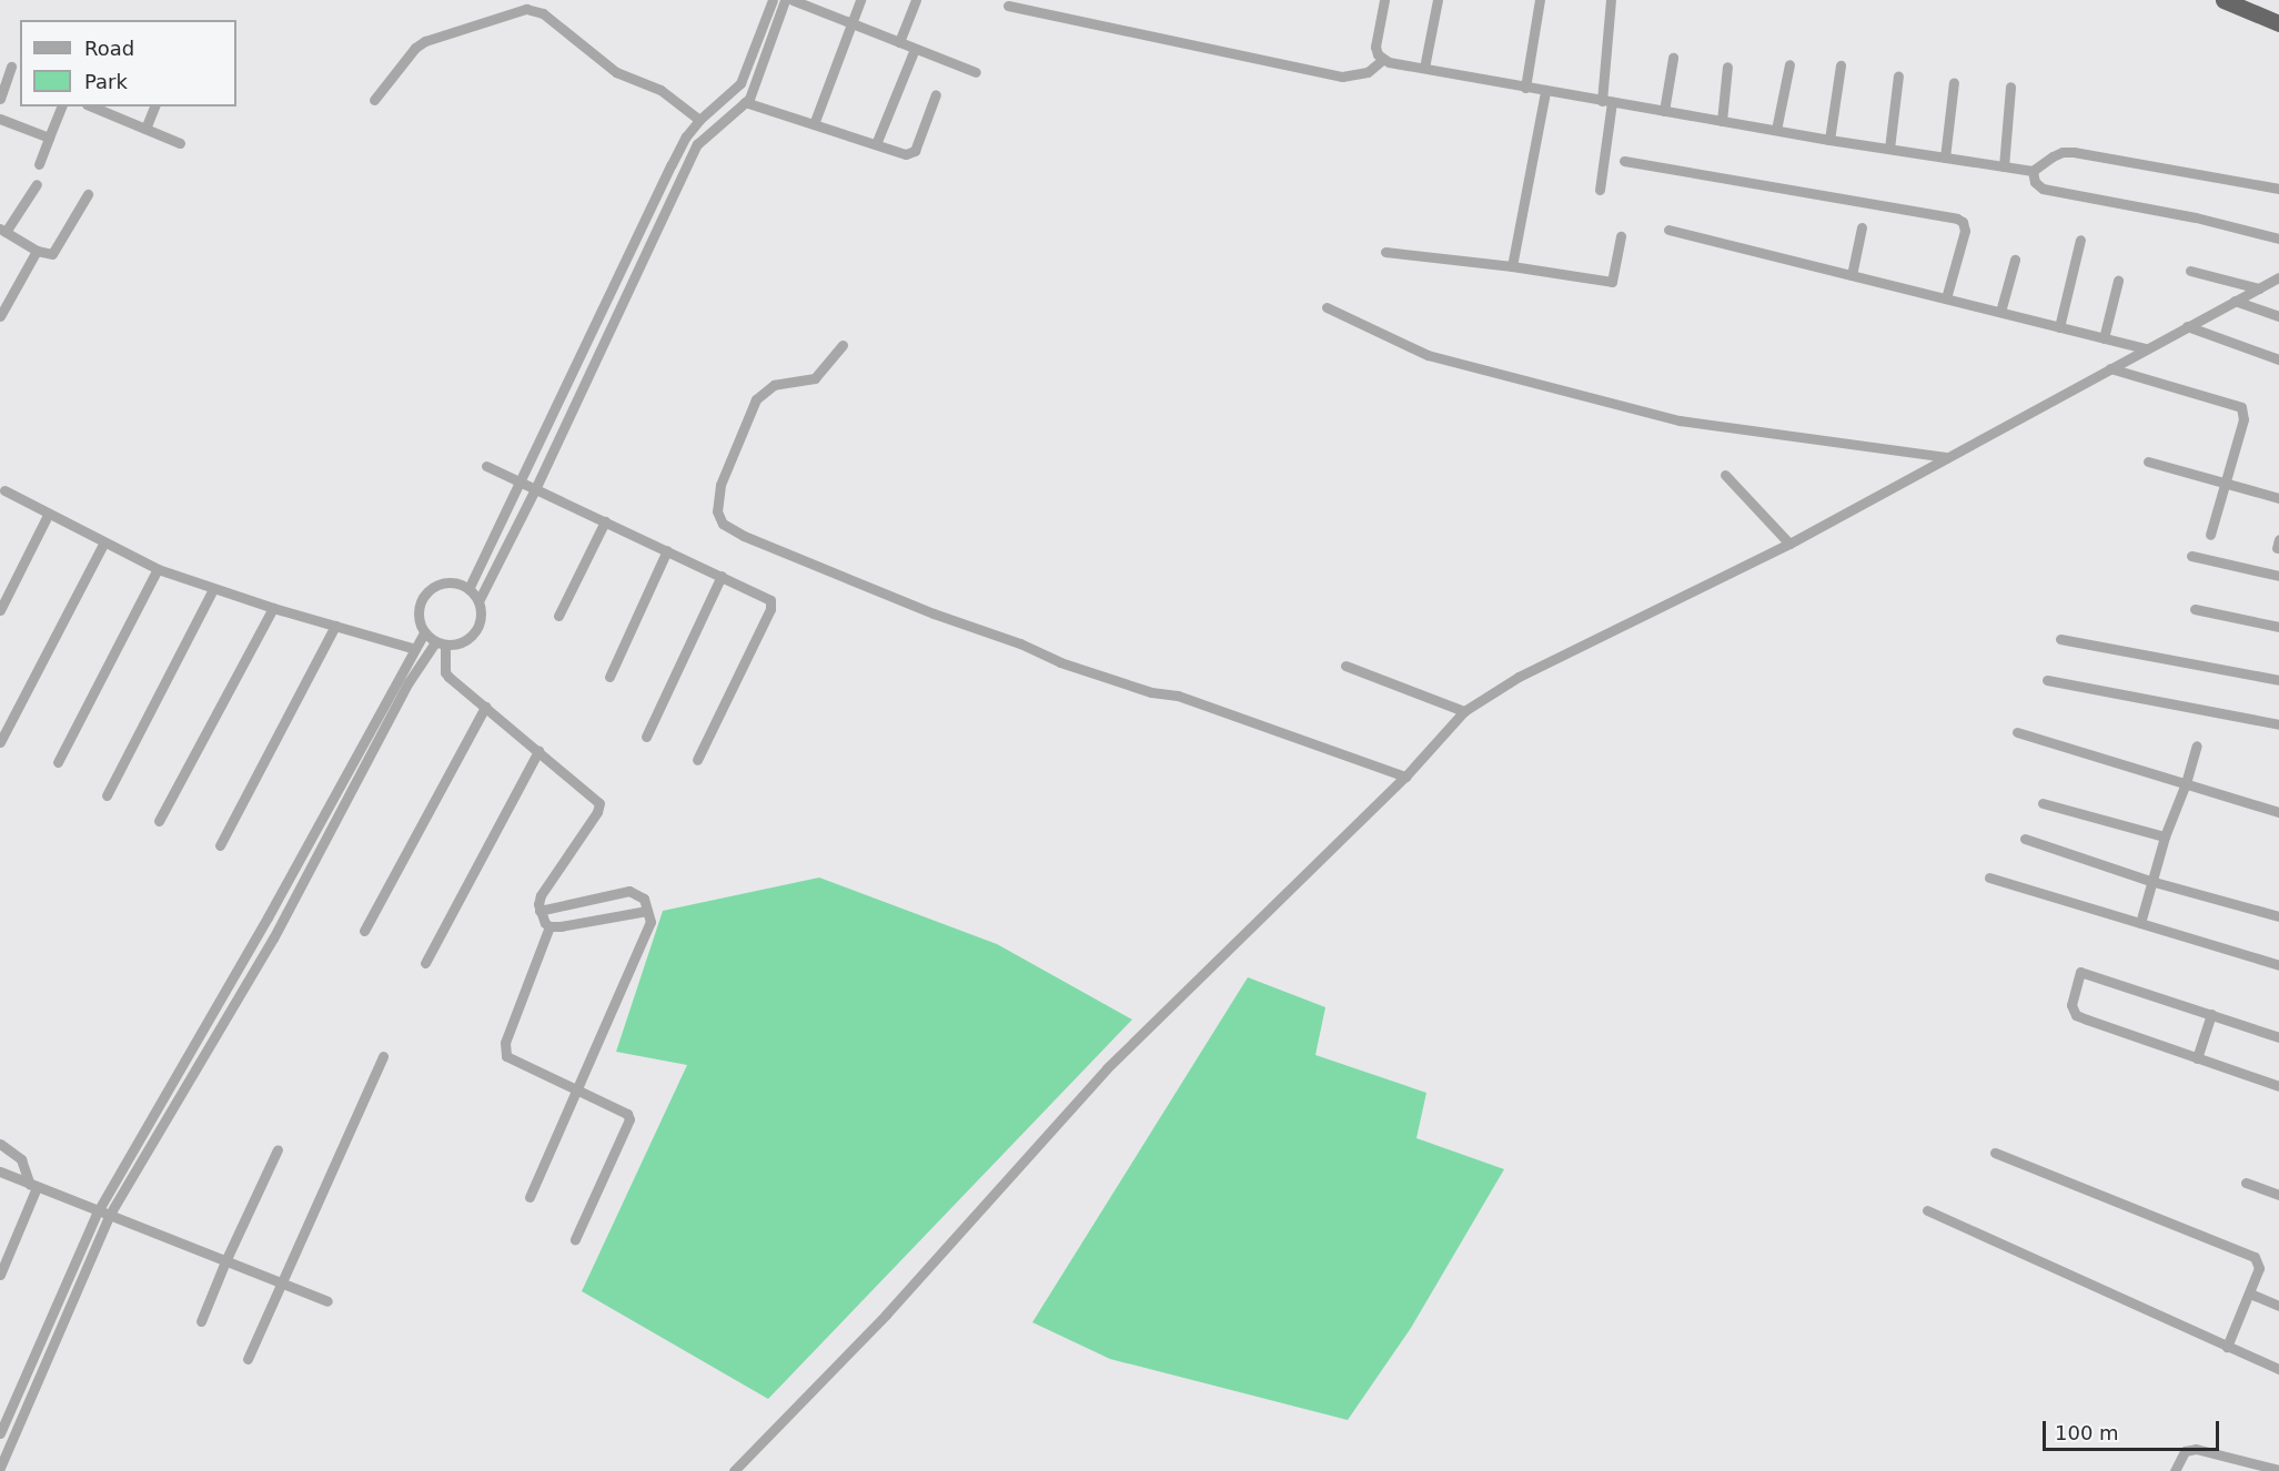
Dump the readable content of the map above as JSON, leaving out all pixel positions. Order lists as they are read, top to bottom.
{
  "legend": ["Road", "Park"],
  "scale_bar": "100 m"
}
